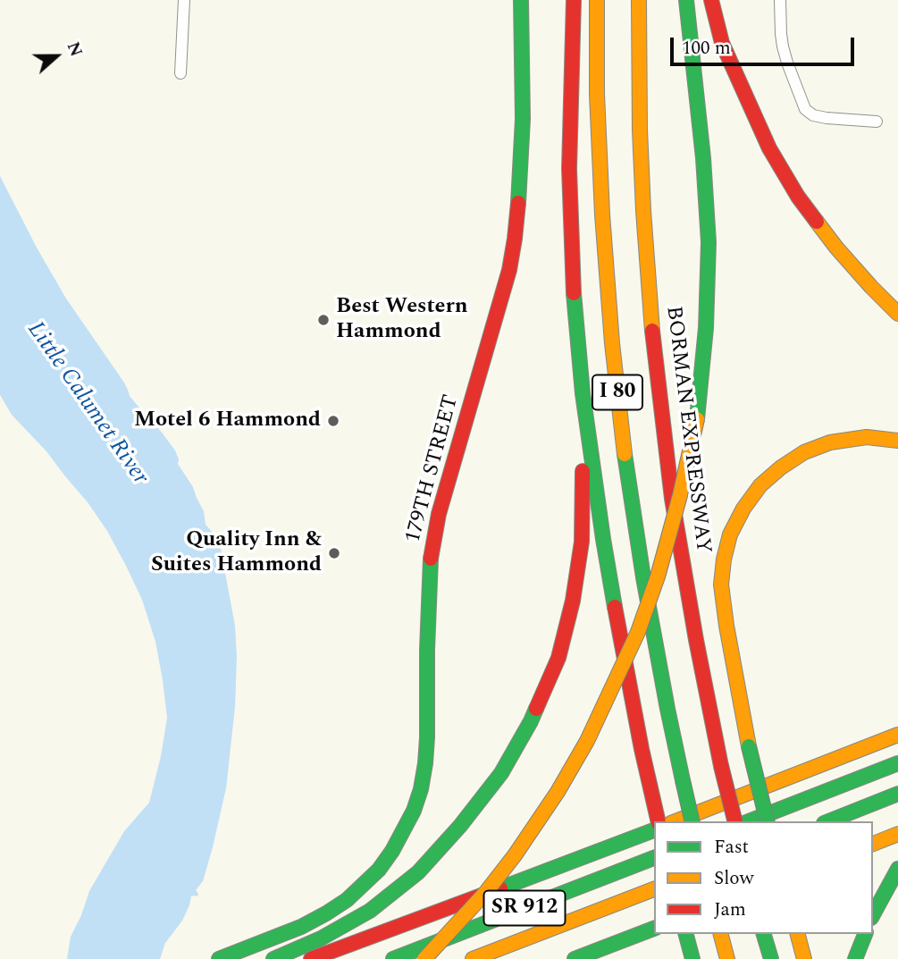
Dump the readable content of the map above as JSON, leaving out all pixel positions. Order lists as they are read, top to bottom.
{
  "streets": {
    "main road": [
      "I 80",
      "BORMAN EXPRESSWAY",
      "179TH STREET",
      "SR 912"
    ]
  },
  "water": ["Little Calumet River"],
  "places": ["Best Western Hammond", "Motel 6 Hammond", "Quality Inn & Suites Hammond"],
  "legend": ["Fast", "Slow", "Jam"],
  "scale_bar": "100 m",
  "north": "right"
}
